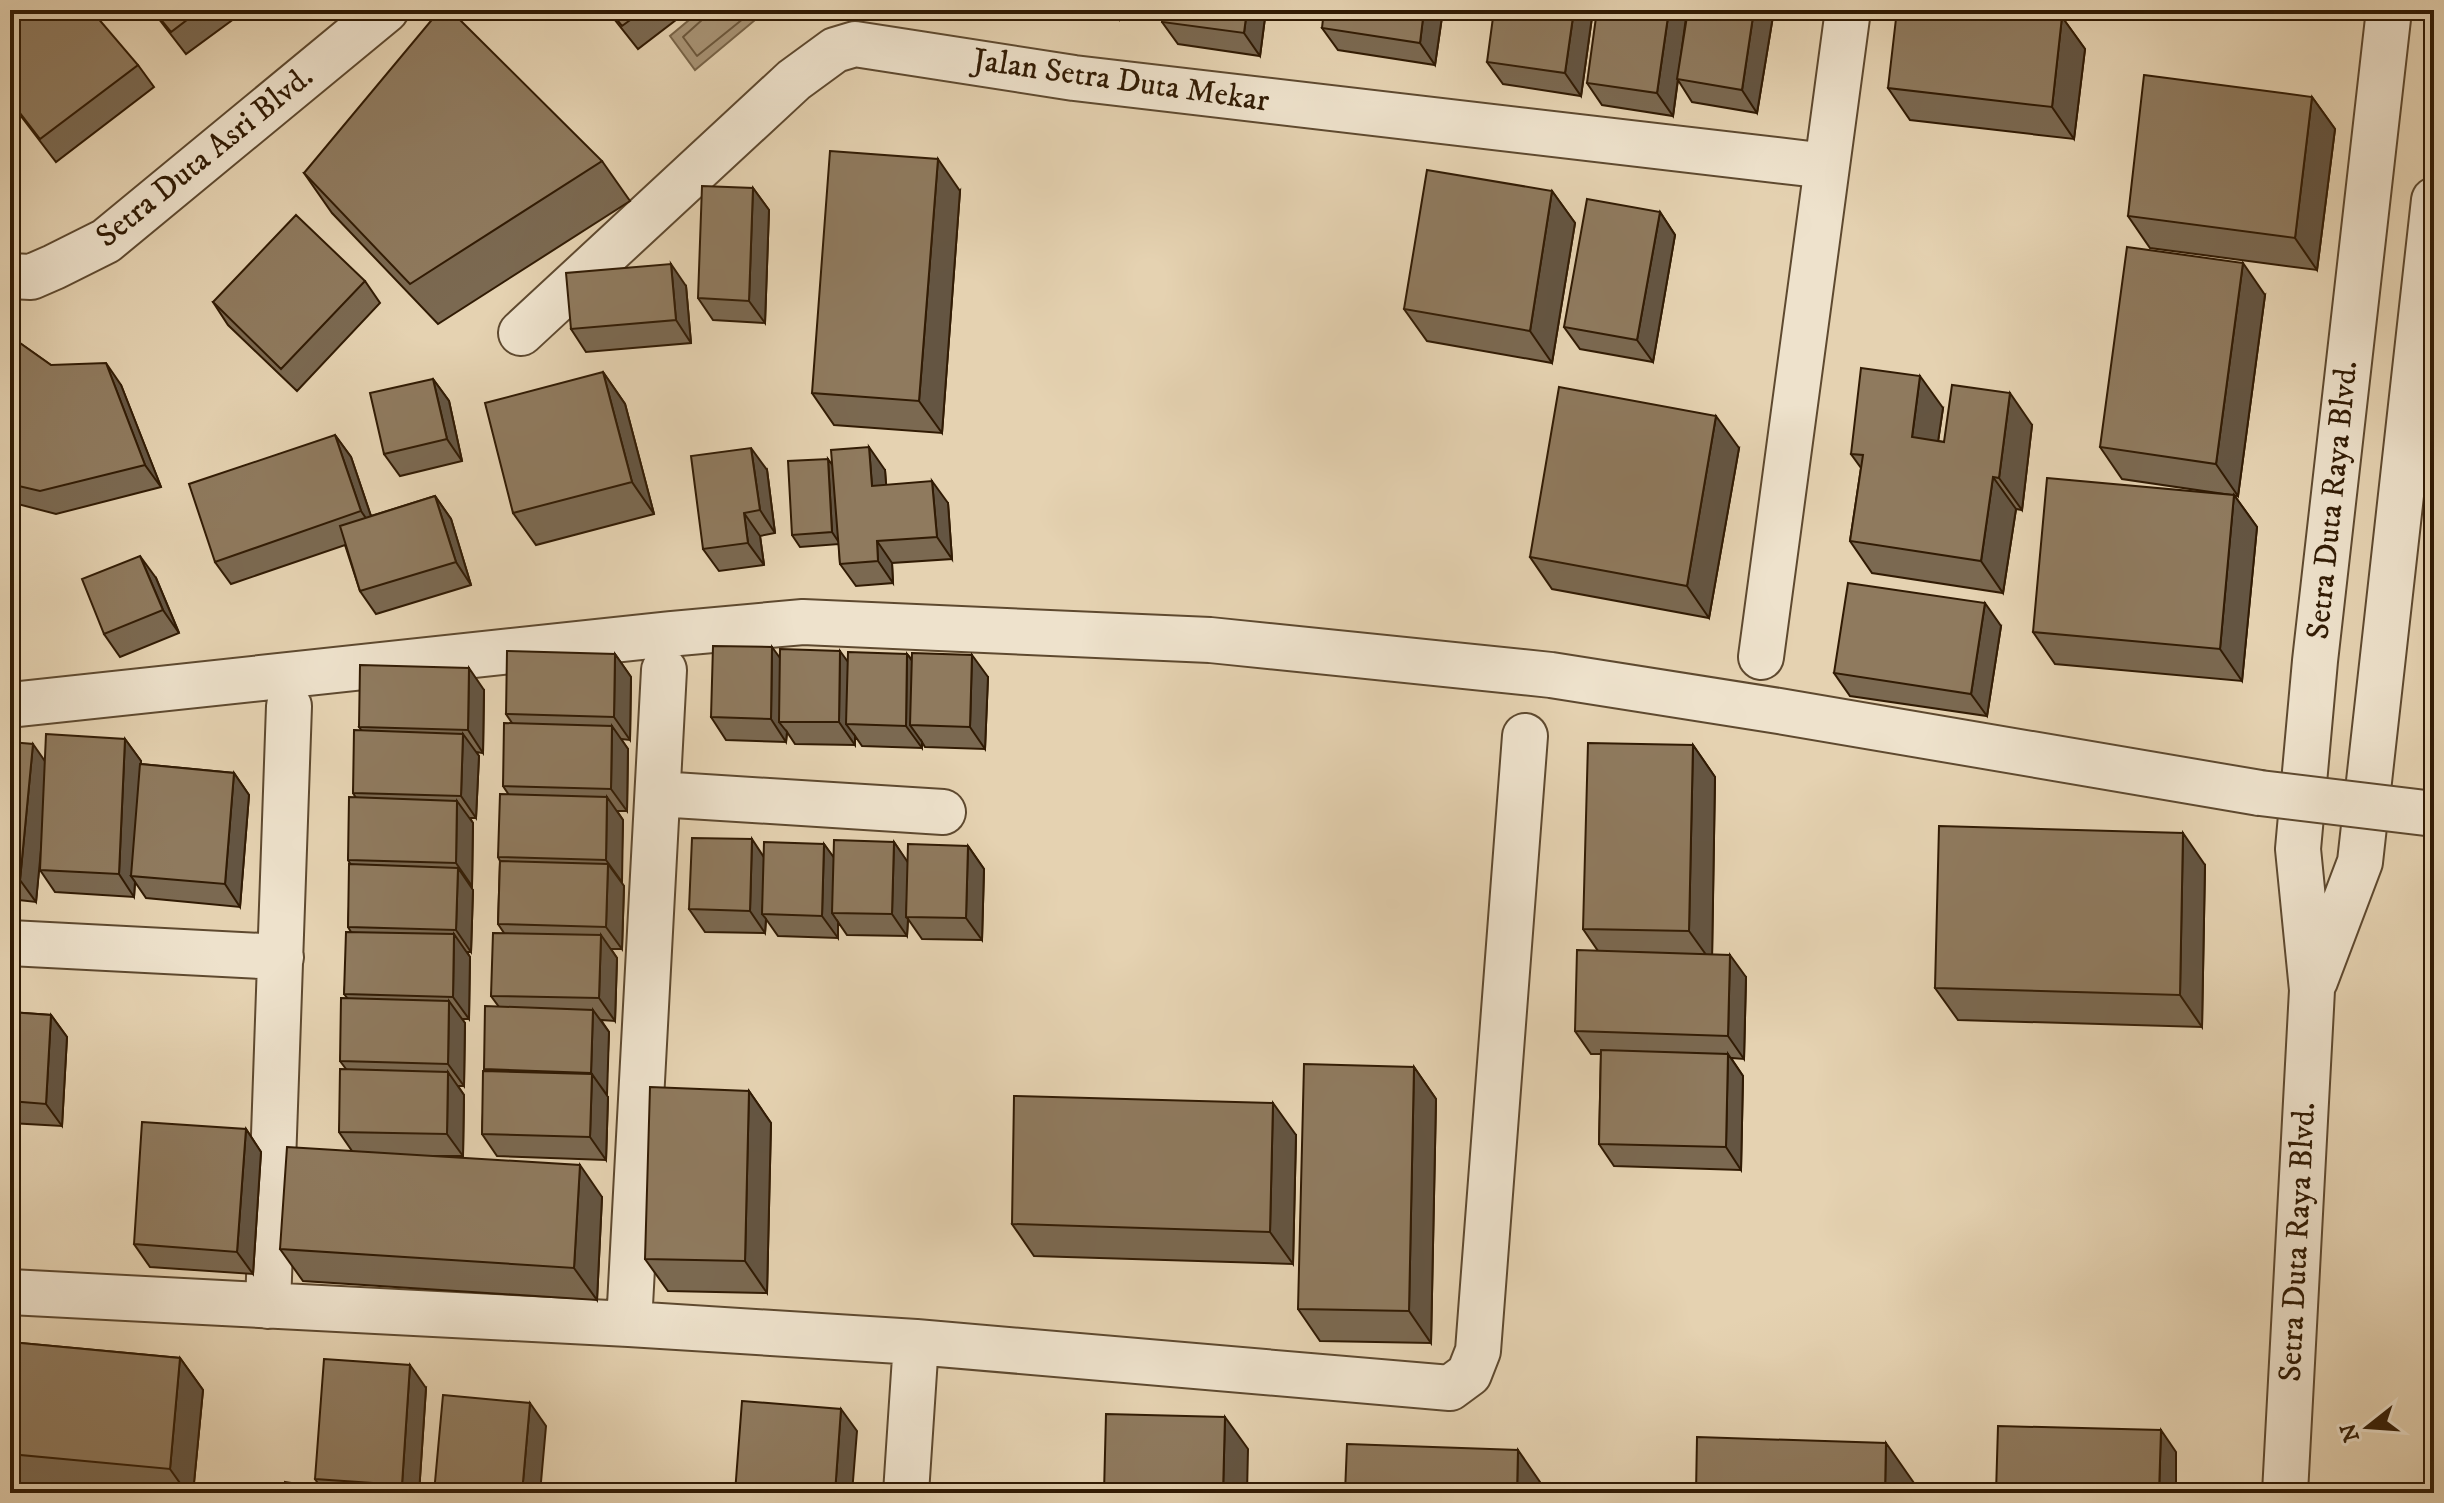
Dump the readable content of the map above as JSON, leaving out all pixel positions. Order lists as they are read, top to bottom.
{
  "streets": {
    "street": ["Jalan Setra Duta Mekar", "Setra Duta Asri Blvd.", "Setra Duta Raya Blvd."]
  },
  "north": "left"
}
